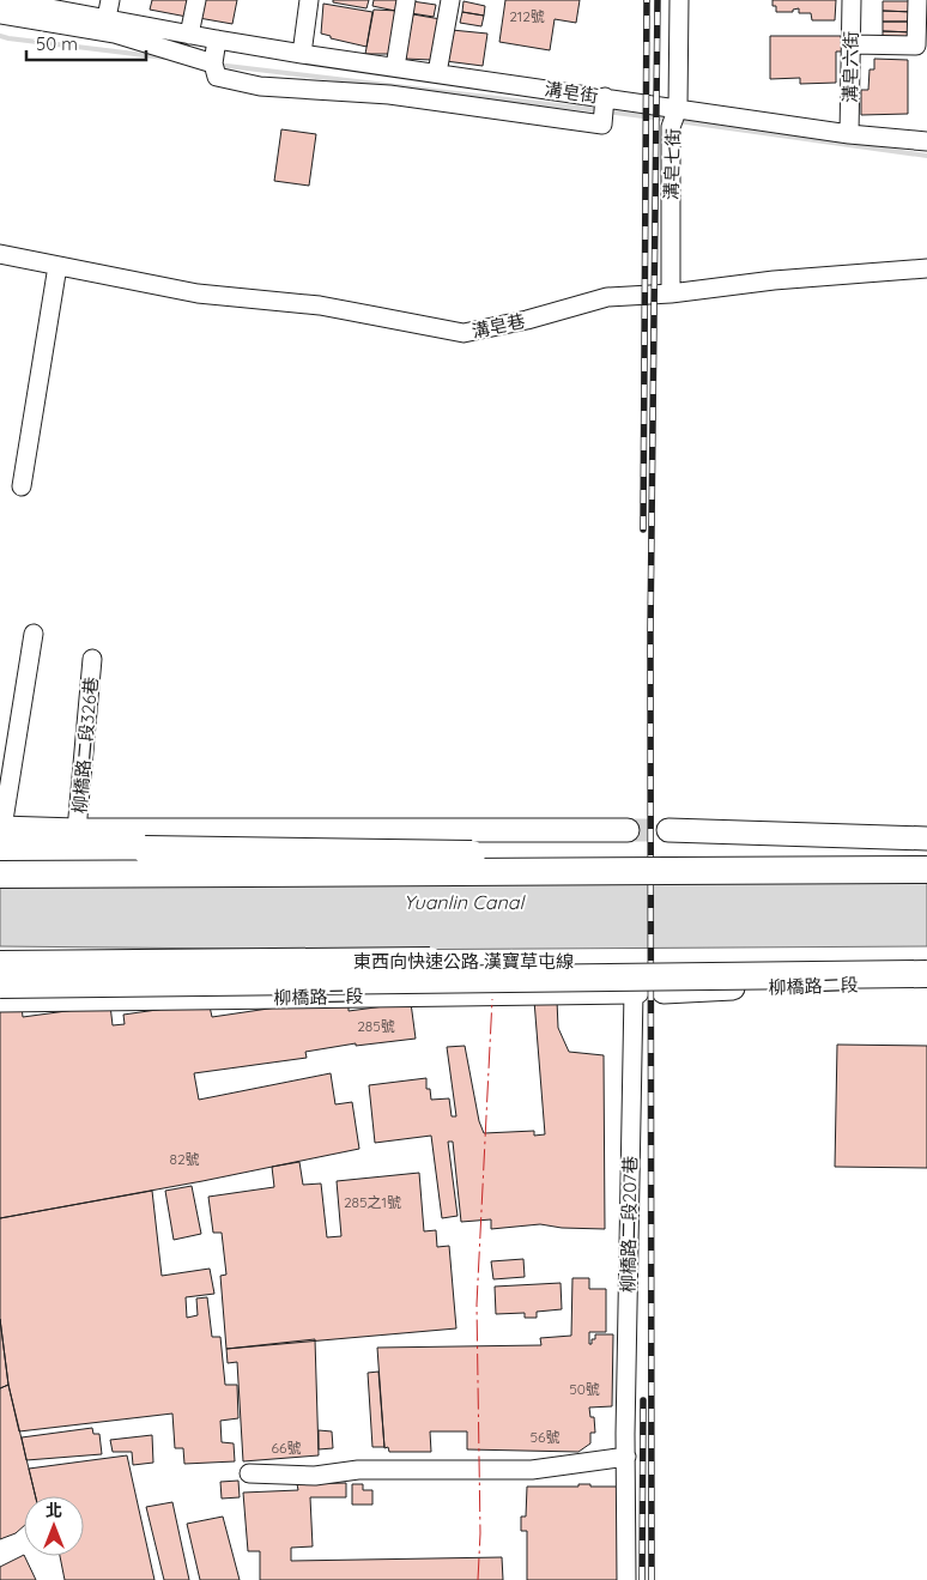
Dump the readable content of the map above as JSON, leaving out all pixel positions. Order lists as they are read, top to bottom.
{
  "streets": {
    "highway": ["東西向快速公路 漢寶草屯線"],
    "main road": ["柳橋路二段"],
    "street": [
      "溝皂六街",
      "溝皂街",
      "溝皂七街",
      "溝皂巷",
      "柳橋路二段326巷",
      "柳橋路二段207巷"
    ]
  },
  "crossings": [
    ["溝皂六街", "溝皂街"],
    ["溝皂街", "溝皂七街"],
    ["溝皂七街", "溝皂巷"],
    ["柳橋路二段", "柳橋路二段207巷"]
  ],
  "water": ["Yuanlin Canal"],
  "house_numbers": [
    "212號",
    "285號",
    "82號",
    "285之1號",
    "50號",
    "56號",
    "66號"
  ],
  "scale_bar": "50 m",
  "north": "top"
}
